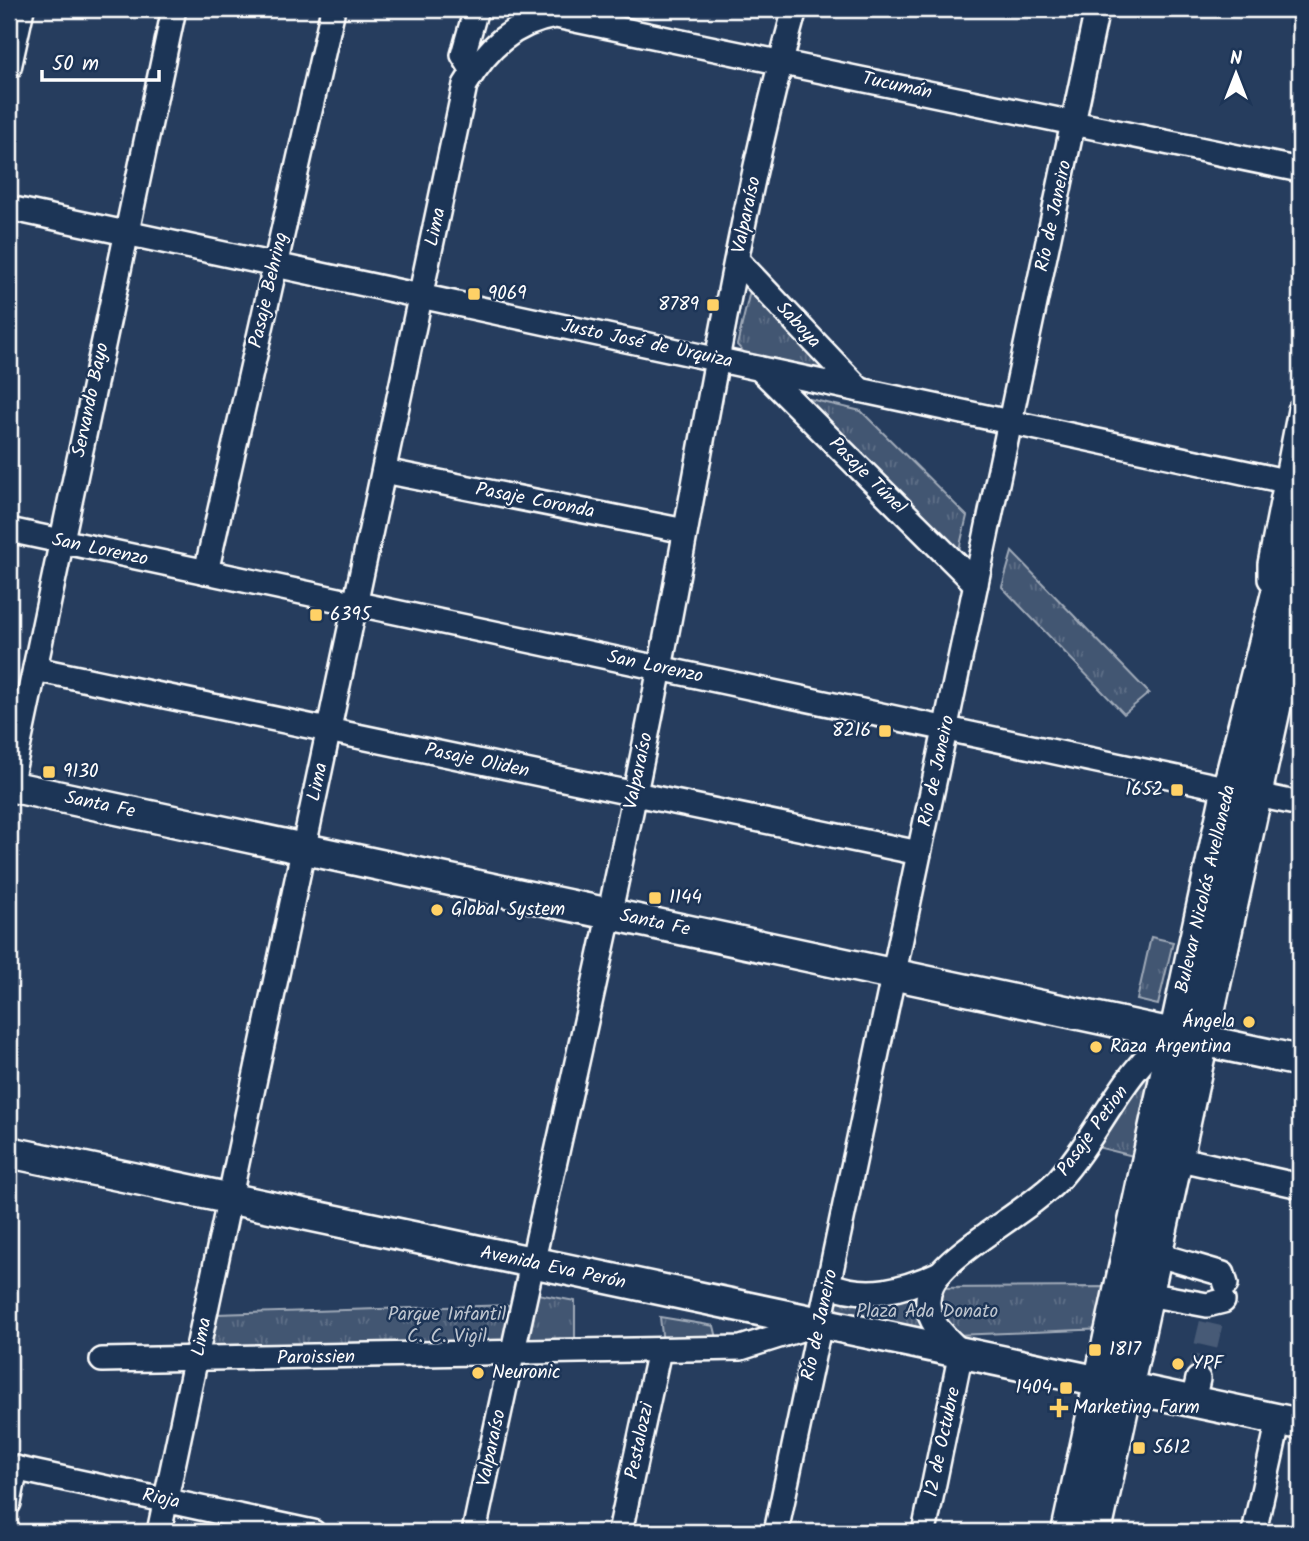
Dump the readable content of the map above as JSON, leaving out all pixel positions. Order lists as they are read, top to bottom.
{
  "streets": {
    "main road": ["Santa Fe", "Bulevar Nicolás Avellaneda", "Avenida Eva Perón"],
    "street": [
      "Tucumán",
      "Valparaíso",
      "Río de Janeiro",
      "Lima",
      "Pasaje Behring",
      "Saboya",
      "Justo José de Urquiza",
      "Servando Bayo",
      "Pasaje Túnel",
      "Pasaje Coronda",
      "San Lorenzo",
      "Pasaje Oliden",
      "Pasaje Petion",
      "Paroissien",
      "Pestalozzi",
      "12 de Octubre",
      "Rioja"
    ]
  },
  "crossings": [
    ["Tucumán", "Valparaíso"],
    ["Tucumán", "Río de Janeiro"],
    ["Tucumán", "Lima"],
    ["Valparaíso", "Saboya"],
    ["Valparaíso", "Justo José de Urquiza"],
    ["Valparaíso", "Pasaje Coronda"],
    ["Valparaíso", "San Lorenzo"],
    ["Valparaíso", "Pasaje Oliden"],
    ["Valparaíso", "Santa Fe"],
    ["Valparaíso", "Avenida Eva Perón"],
    ["Valparaíso", "Paroissien"],
    ["Río de Janeiro", "Justo José de Urquiza"],
    ["Río de Janeiro", "Pasaje Túnel"],
    ["Río de Janeiro", "San Lorenzo"],
    ["Río de Janeiro", "Pasaje Oliden"],
    ["Río de Janeiro", "Santa Fe"],
    ["Río de Janeiro", "Pasaje Petion"],
    ["Río de Janeiro", "Avenida Eva Perón"],
    ["Río de Janeiro", "Paroissien"],
    ["Lima", "Justo José de Urquiza"],
    ["Lima", "Pasaje Coronda"],
    ["Lima", "San Lorenzo"],
    ["Lima", "Pasaje Oliden"],
    ["Lima", "Santa Fe"],
    ["Lima", "Avenida Eva Perón"],
    ["Lima", "Paroissien"],
    ["Lima", "Rioja"],
    ["Pasaje Behring", "Justo José de Urquiza"],
    ["Pasaje Behring", "San Lorenzo"],
    ["Saboya", "Justo José de Urquiza"],
    ["Justo José de Urquiza", "Servando Bayo"],
    ["Justo José de Urquiza", "Pasaje Túnel"],
    ["Justo José de Urquiza", "Bulevar Nicolás Avellaneda"],
    ["Servando Bayo", "San Lorenzo"],
    ["Servando Bayo", "Pasaje Oliden"],
    ["Servando Bayo", "Santa Fe"],
    ["San Lorenzo", "Bulevar Nicolás Avellaneda"],
    ["Santa Fe", "Bulevar Nicolás Avellaneda"],
    ["Santa Fe", "Pasaje Petion"],
    ["Bulevar Nicolás Avellaneda", "Pasaje Petion"],
    ["Bulevar Nicolás Avellaneda", "Avenida Eva Perón"],
    ["Avenida Eva Perón", "Paroissien"],
    ["Avenida Eva Perón", "12 de Octubre"],
    ["Paroissien", "Pestalozzi"]
  ],
  "parks": ["Plaza Ada Donato", "Parque Infantil C. C. Vigil"],
  "places": {
    "transit": [
      "9069",
      "8789",
      "6395",
      "8216",
      "9130",
      "1652",
      "1144",
      "1817",
      "1404",
      "5612"
    ],
    "other": [
      "Global System",
      "Ángela",
      "Raza Argentina",
      "YPF",
      "Neuronic"
    ],
    "health": ["Marketing Farm"]
  },
  "scale_bar": "50 m",
  "north": "top"
}
